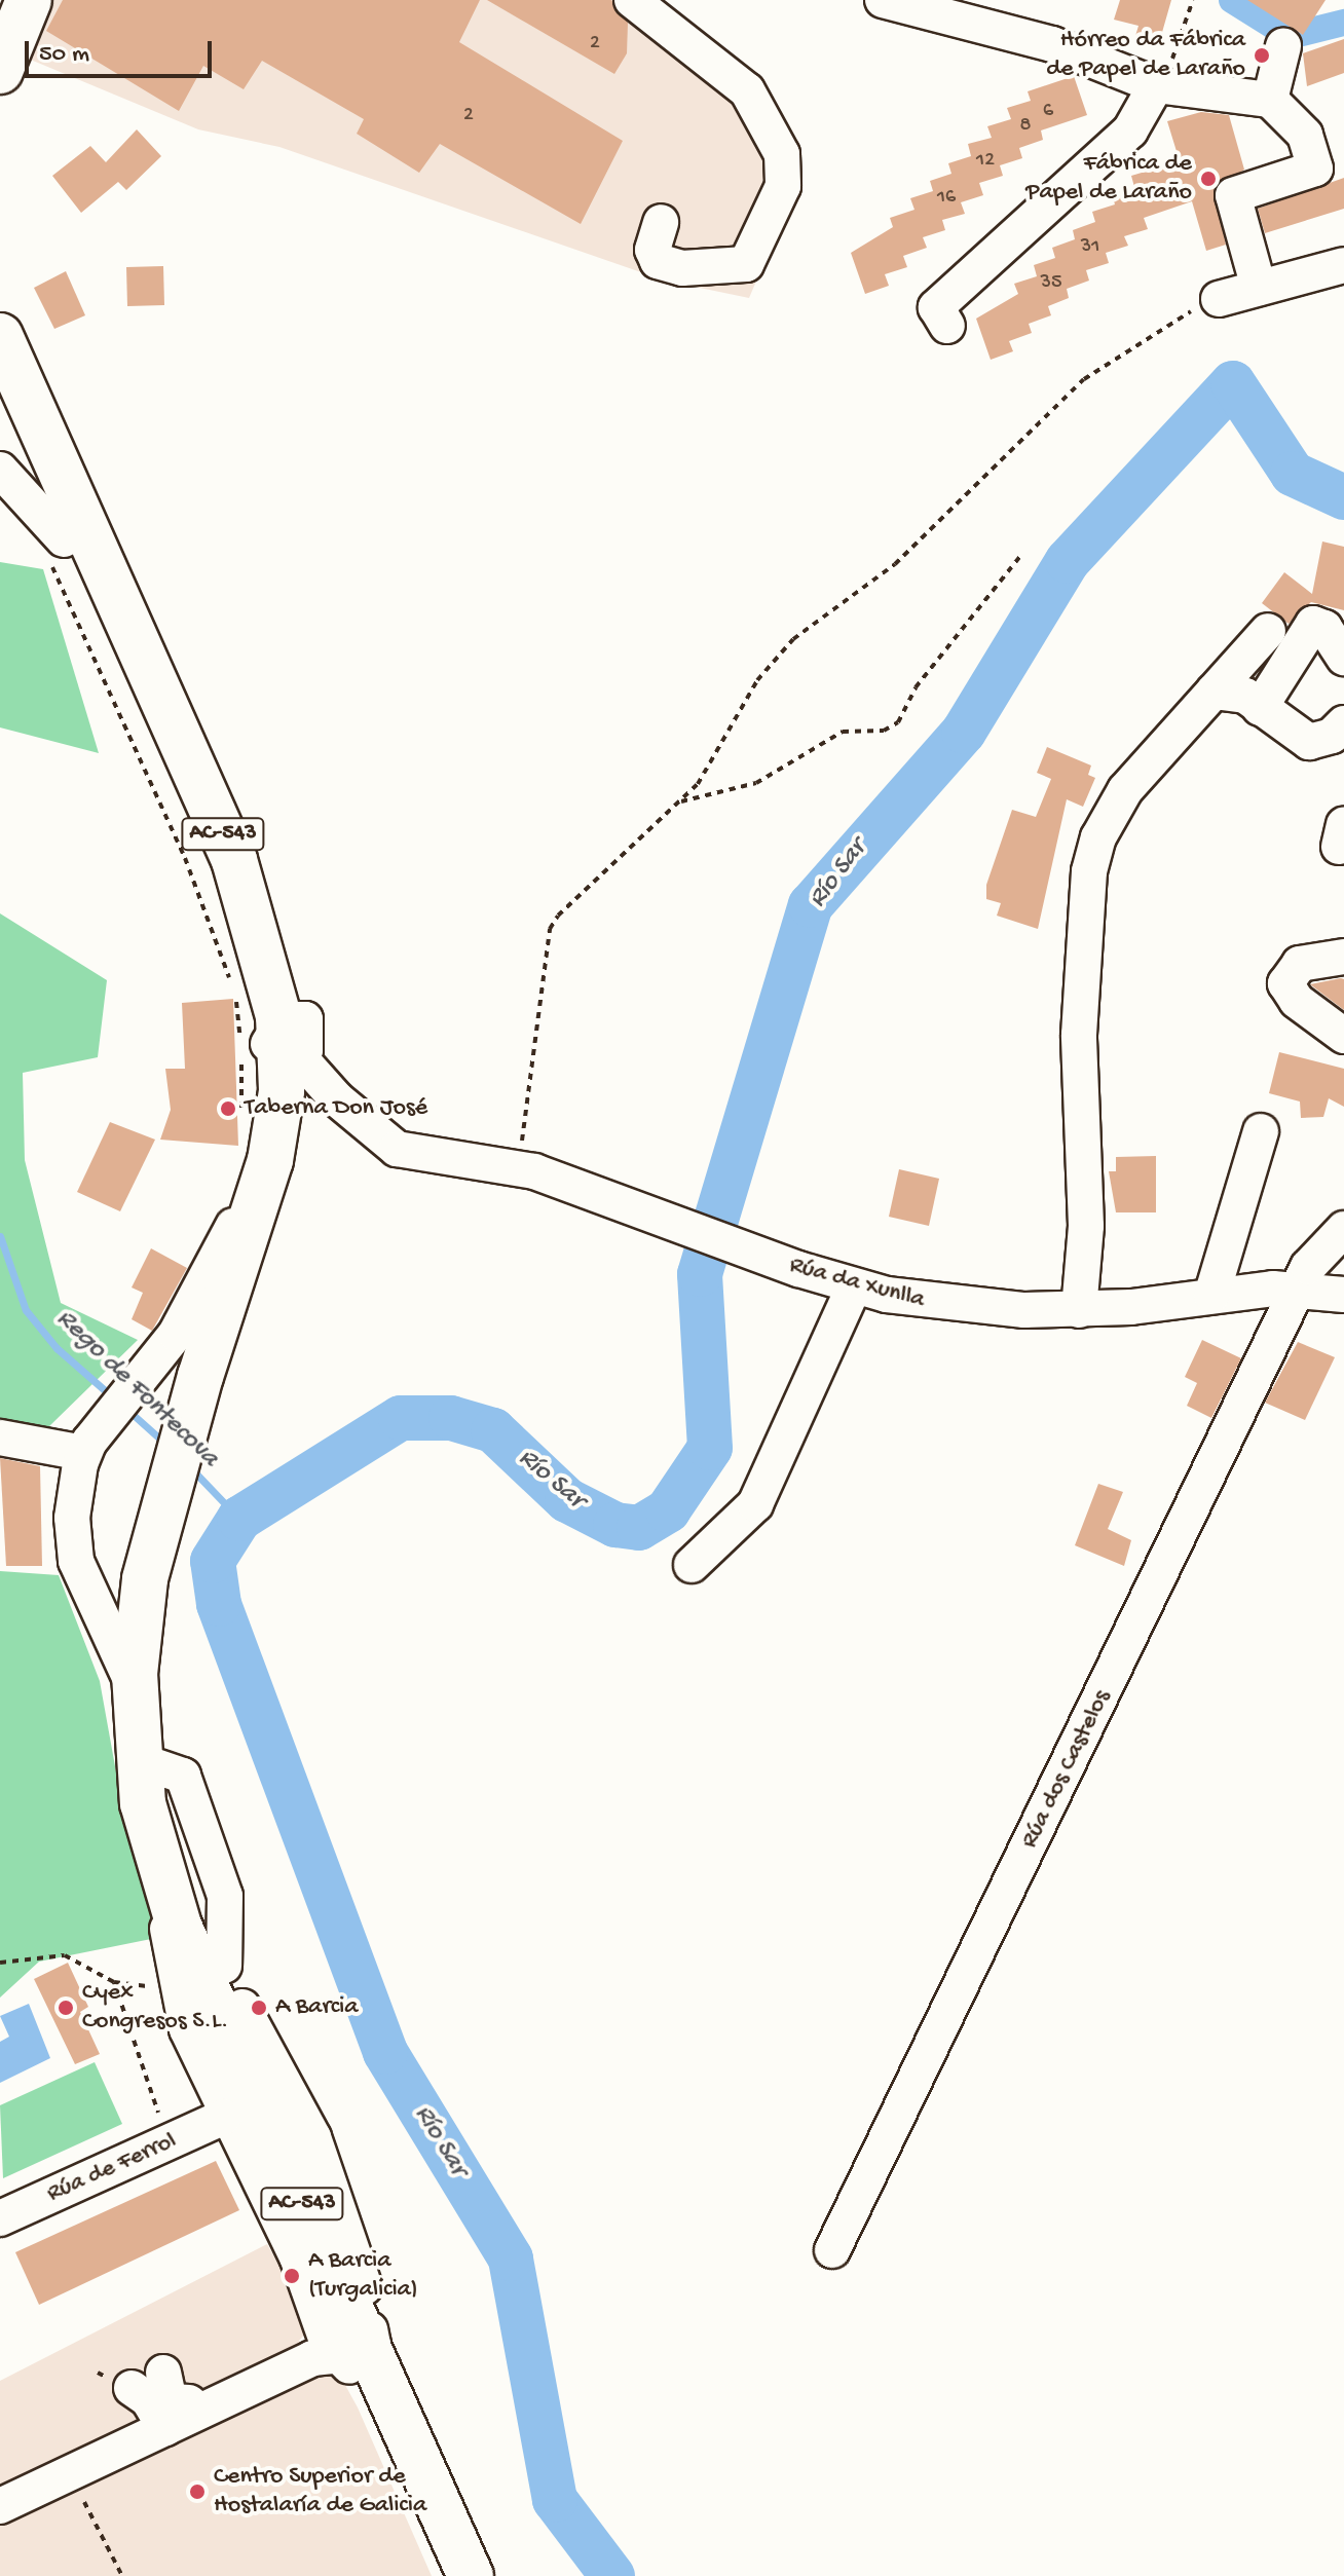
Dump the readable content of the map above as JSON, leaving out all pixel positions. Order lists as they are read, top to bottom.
{
  "streets": {
    "main road": ["AC-543"],
    "street": ["Rúa da Xunlla", "Rúa dos Castelos", "Rúa de Ferrol"]
  },
  "crossings": [
    ["AC-543", "Rúa da Xunlla"],
    ["Rúa da Xunlla", "Rúa dos Castelos"]
  ],
  "water": ["Río Sar", "Rego de Fontecova"],
  "places": [
    "Hórreo da Fábrica de Papel de Laraño",
    "Fábrica de Papel de Laraño",
    "Taberna Don José",
    "Cyex Congresos S.L.",
    "A Barcia",
    "A Barcia (Turgalicia)",
    "Centro Superior de Hostalaría de Galicia"
  ],
  "house_numbers": [
    "2",
    "6",
    "2",
    "8",
    "12",
    "16",
    "31",
    "35"
  ],
  "scale_bar": "50 m"
}
